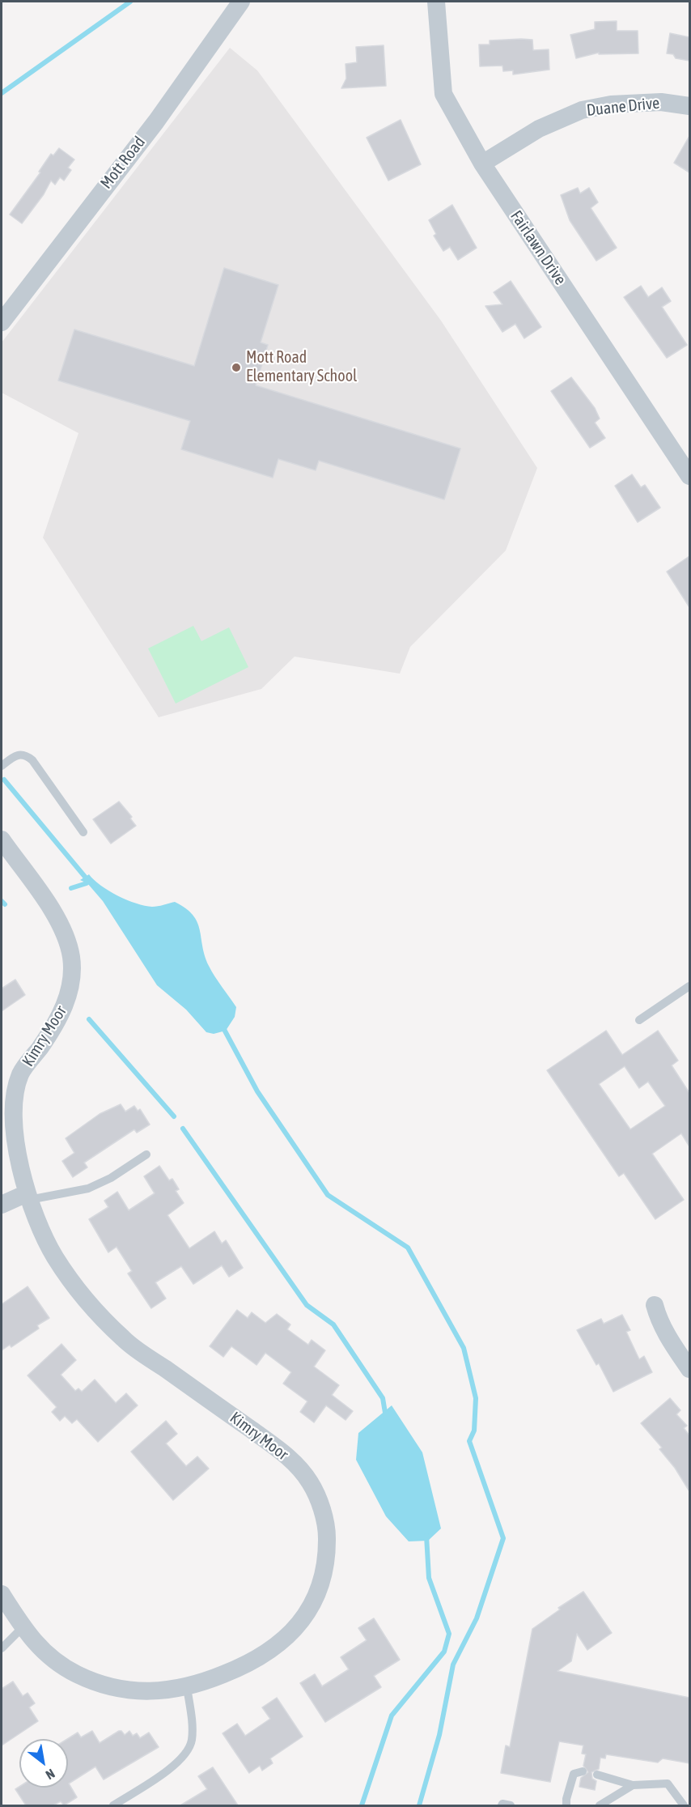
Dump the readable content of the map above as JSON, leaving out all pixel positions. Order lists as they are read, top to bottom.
{
  "streets": {
    "street": [
      "Duane Drive",
      "Mott Road",
      "Fairlawn Drive",
      "Kimry Moor"
    ]
  },
  "crossings": [
    ["Duane Drive", "Fairlawn Drive"]
  ],
  "places": ["Mott Road Elementary School"],
  "north": "bottom right"
}
